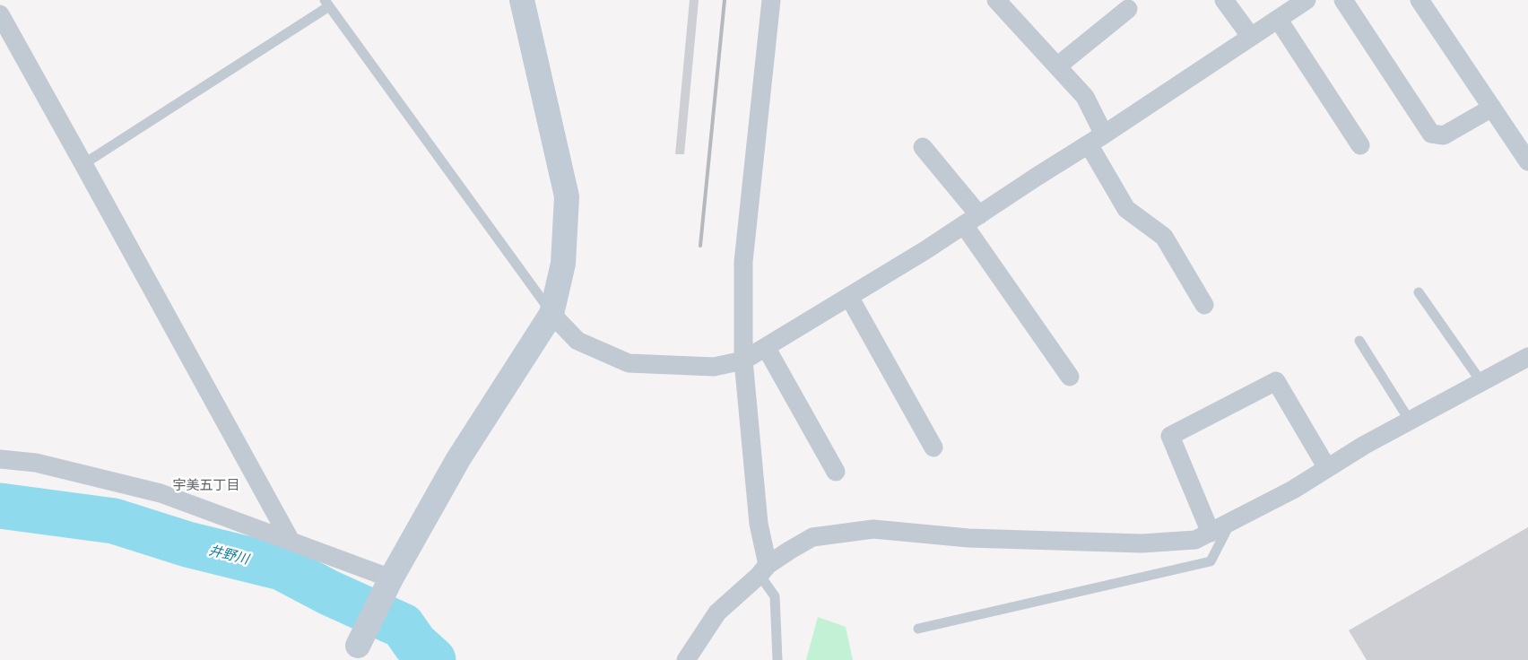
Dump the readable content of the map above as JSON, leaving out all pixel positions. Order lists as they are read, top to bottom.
{
  "districts": ["宇美五丁目"],
  "water": ["井野川"]
}
